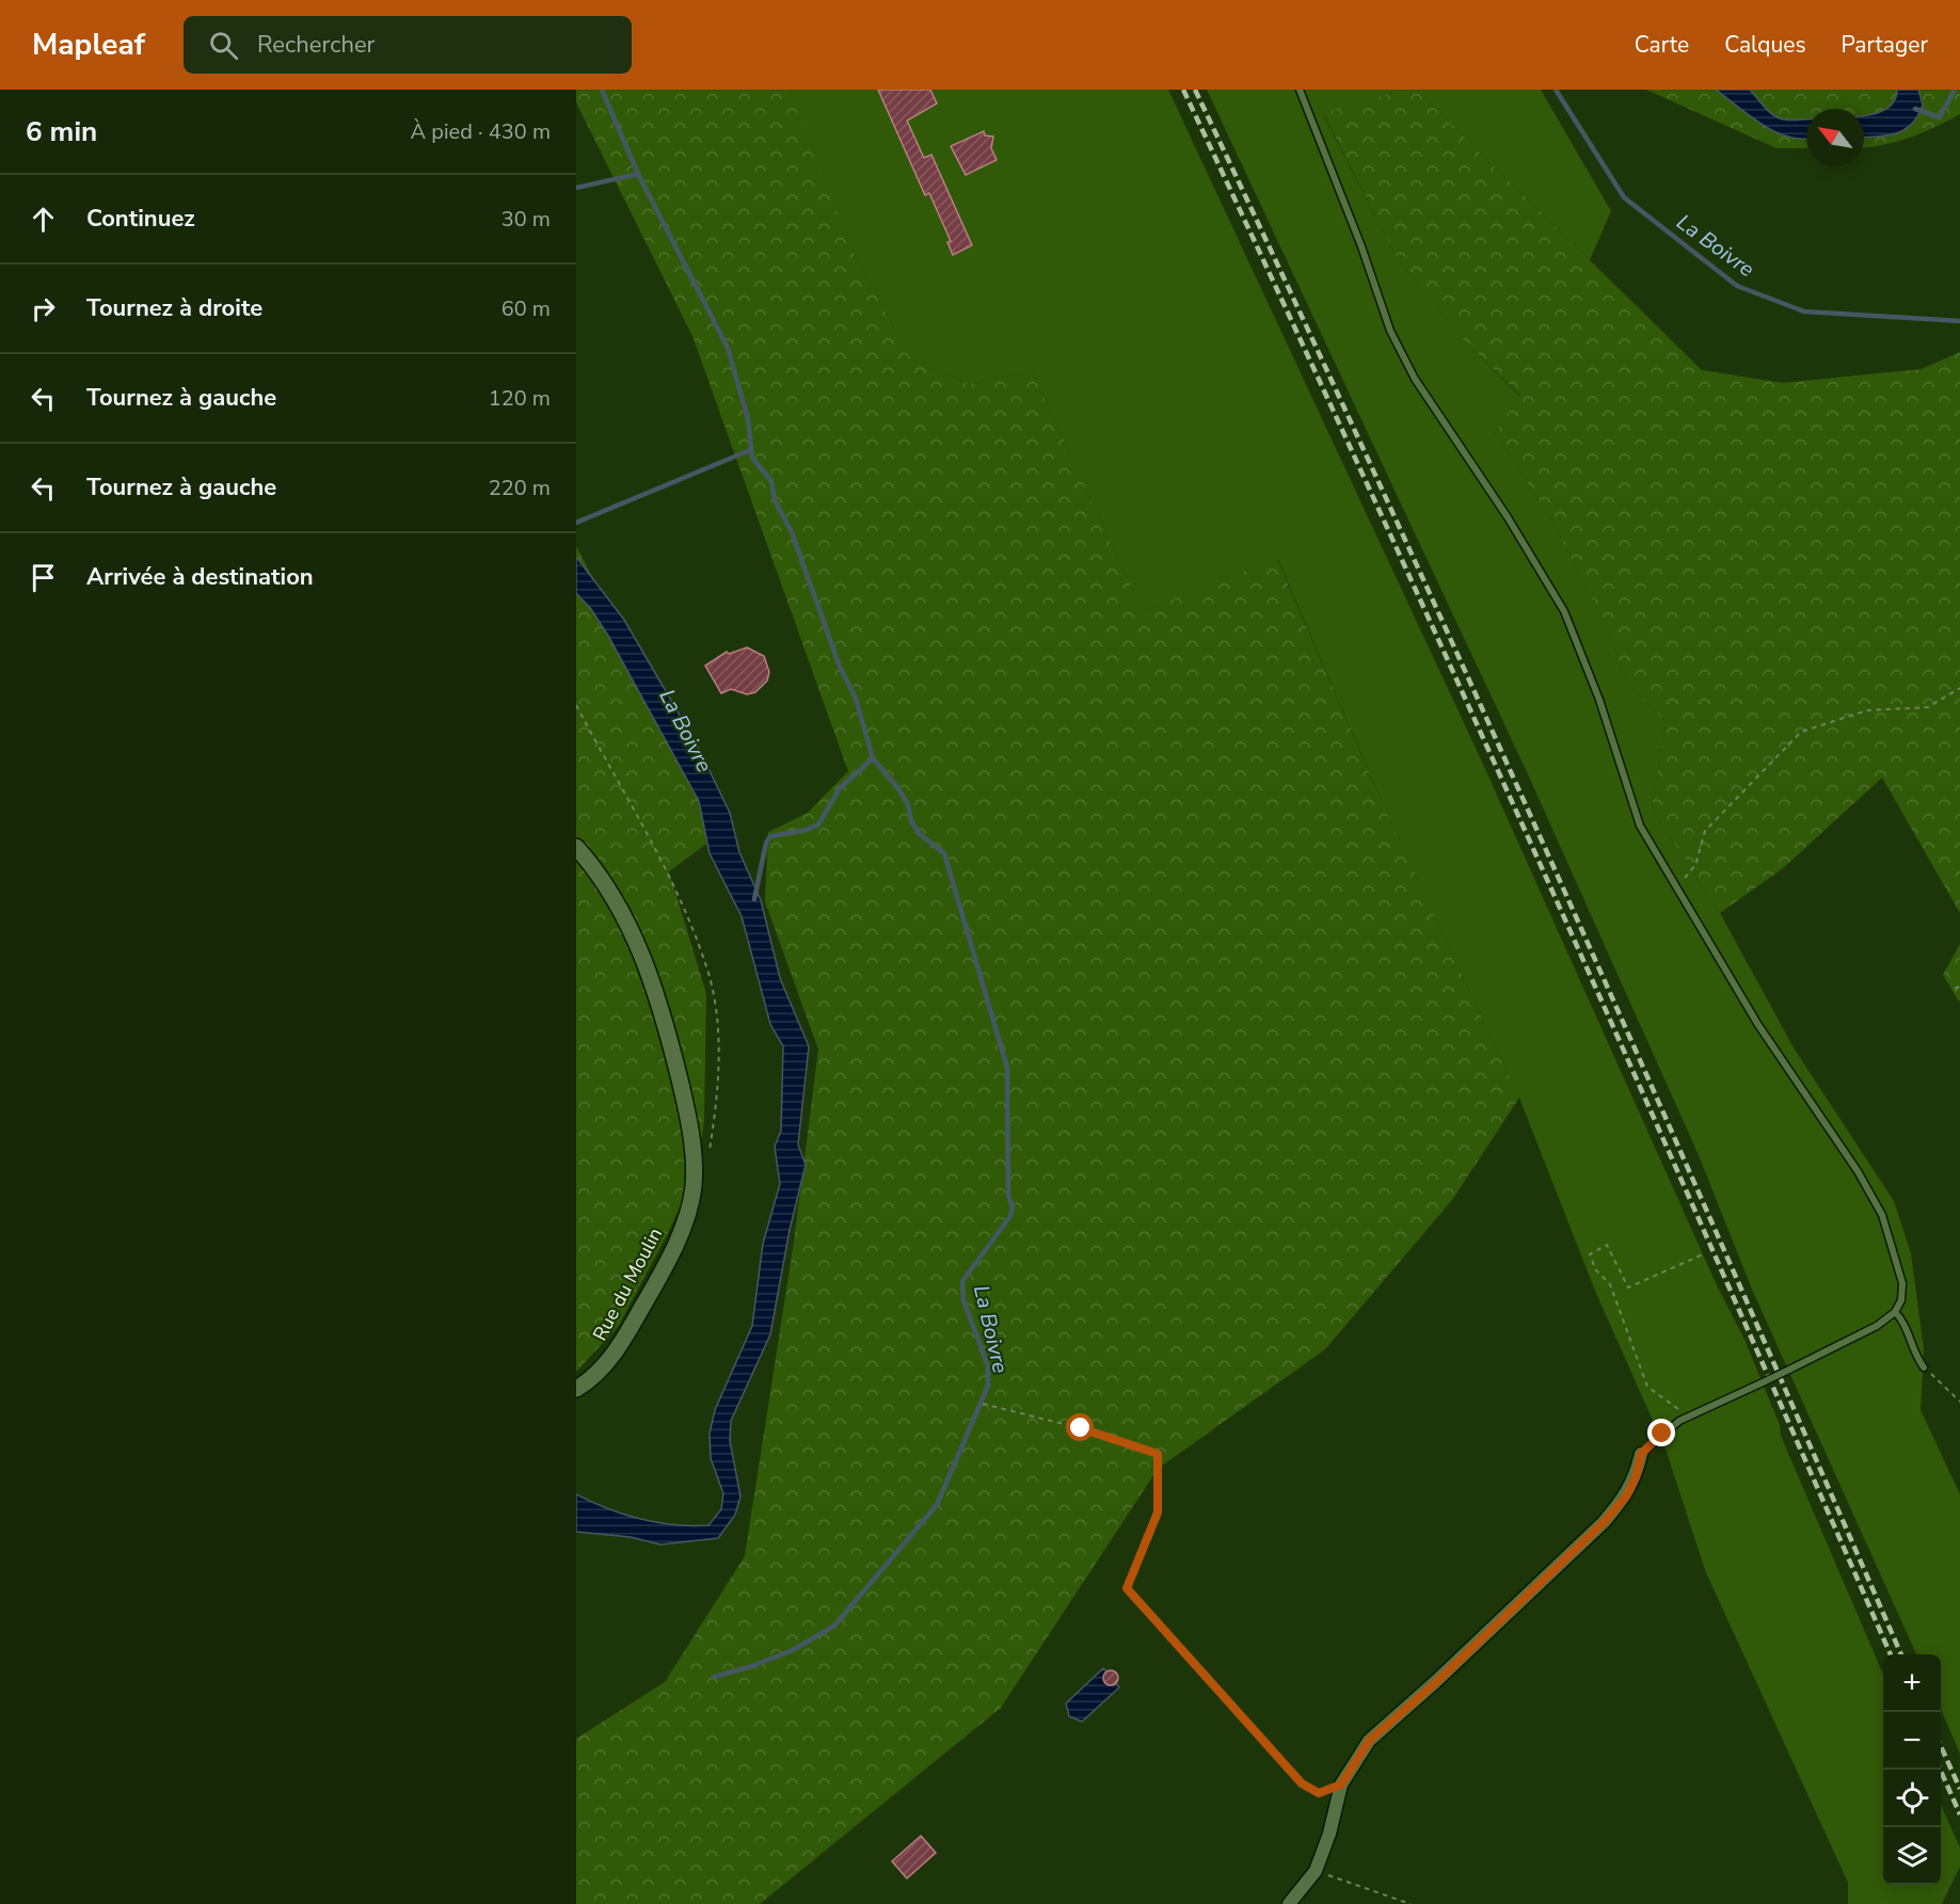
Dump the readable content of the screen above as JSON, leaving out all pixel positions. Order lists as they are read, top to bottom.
{
  "streets": {
    "street": ["Rue du Moulin"]
  },
  "water": ["La Boivre"],
  "north": "top left",
  "page": {
    "header": "Mapleaf",
    "search": "Rechercher",
    "nav": ["Carte", "Calques", "Partager"],
    "heading": ["6 min", "À pied · 430 m"],
    "list": [
      ["Continuez", "30 m"],
      ["Tournez à droite", "60 m"],
      ["Tournez à gauche", "120 m"],
      ["Tournez à gauche", "220 m"],
      "Arrivée à destination"
    ],
    "map_buttons": ["+", "−"]
  }
}
